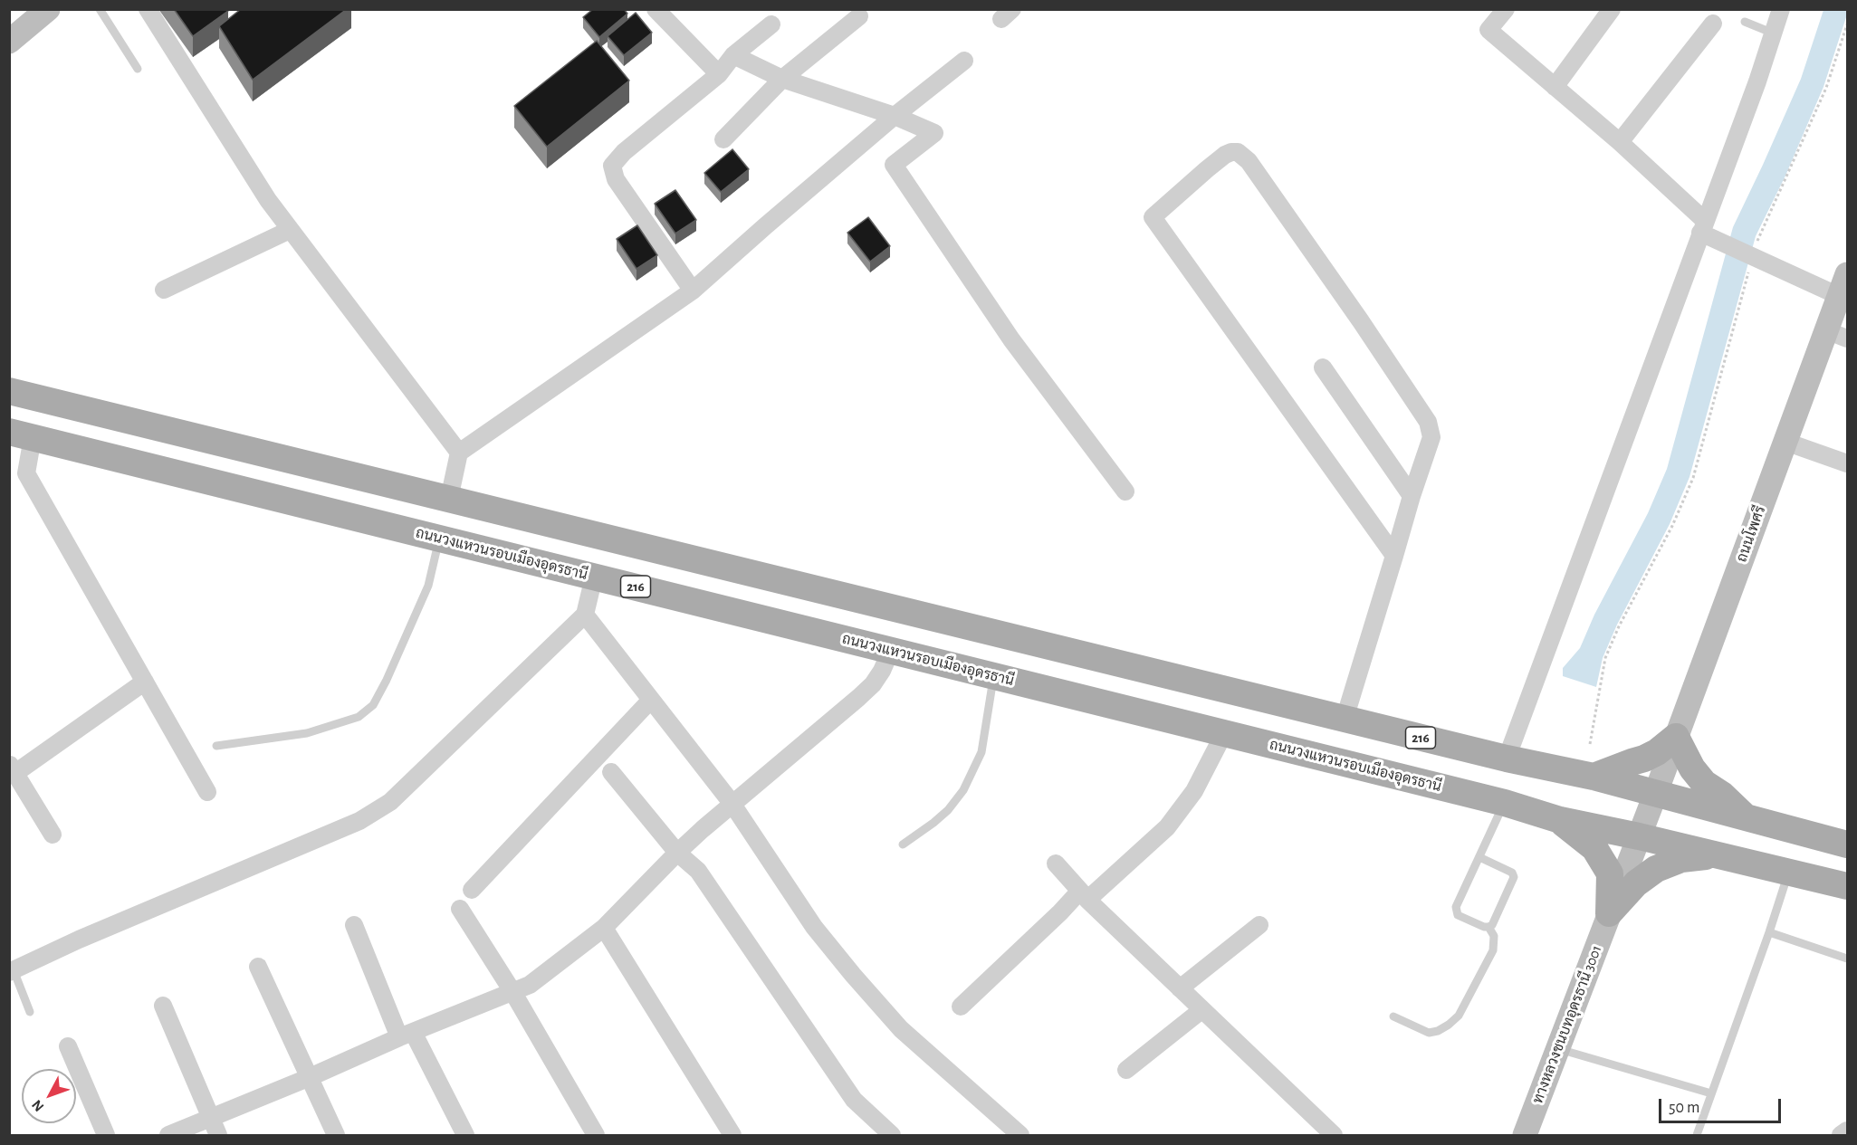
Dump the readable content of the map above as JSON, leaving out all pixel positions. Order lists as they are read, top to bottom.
{
  "streets": {
    "main road": [
      "ถนนโพศรี",
      "ถนนวงแหวนรอบเมืองอุดรธานี",
      "216",
      "ทางหลวงชนบทอุดรธานี 3001"
    ]
  },
  "crossings": [
    ["ถนนโพศรี", "ถนนวงแหวนรอบเมืองอุดรธานี"],
    ["ถนนโพศรี", "216"],
    ["ถนนโพศรี", "ทางหลวงชนบทอุดรธานี 3001"],
    ["ถนนวงแหวนรอบเมืองอุดรธานี", "ทางหลวงชนบทอุดรธานี 3001"]
  ],
  "scale_bar": "50 m",
  "north": "bottom left"
}
